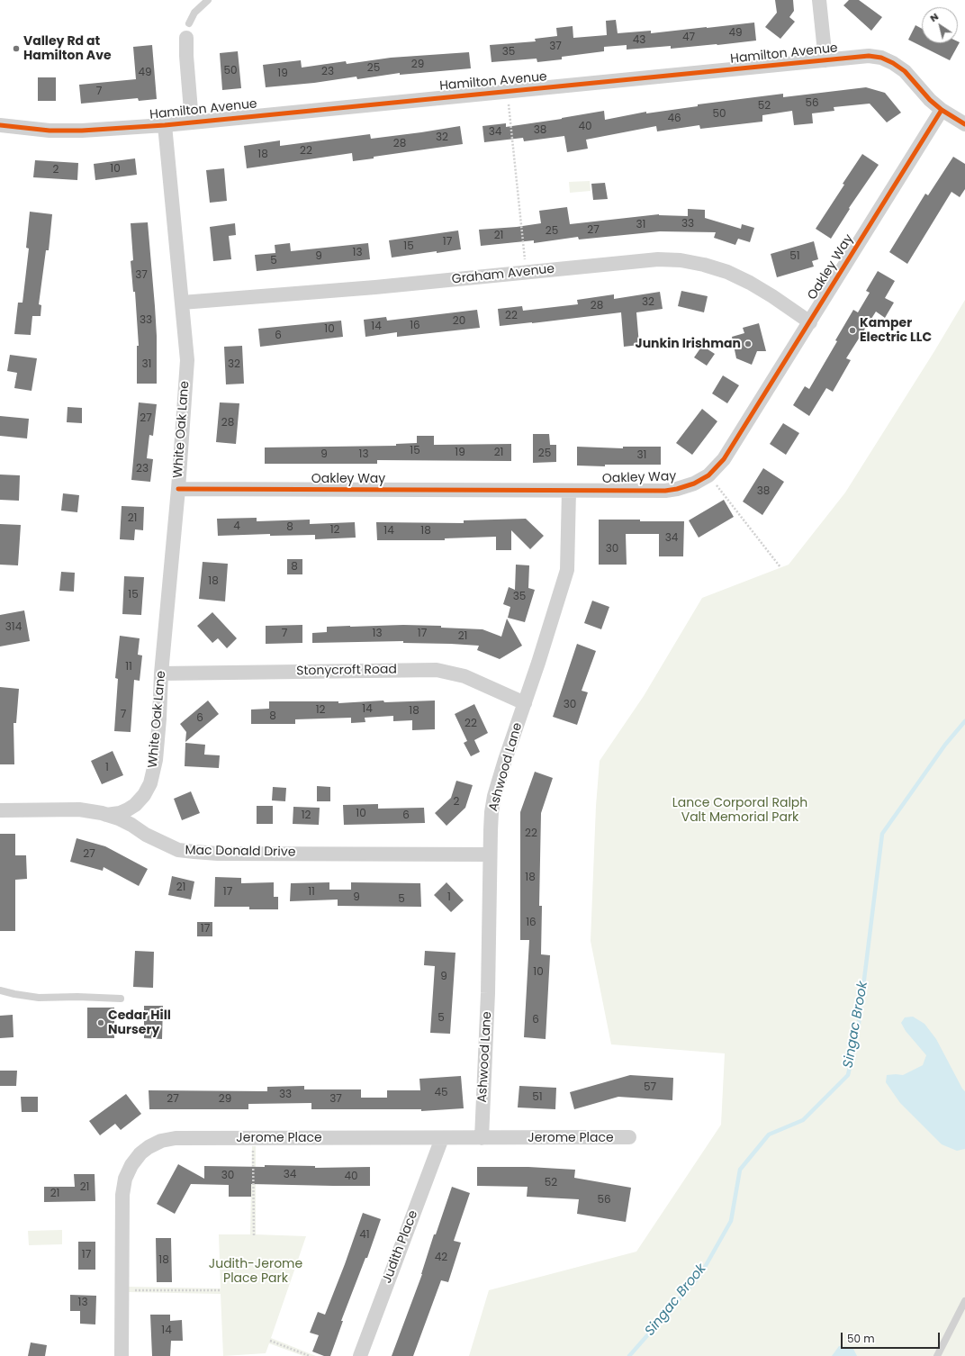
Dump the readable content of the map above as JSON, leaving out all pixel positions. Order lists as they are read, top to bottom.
{
  "streets": {
    "street": [
      "Hamilton Avenue",
      "Oakley Way",
      "Graham Avenue",
      "White Oak Lane",
      "Stonycroft Road",
      "Ashwood Lane",
      "Mac Donald Drive",
      "Jerome Place",
      "Judith Place"
    ]
  },
  "crossings": [
    ["Hamilton Avenue", "Oakley Way"],
    ["Hamilton Avenue", "White Oak Lane"],
    ["Oakley Way", "Graham Avenue"],
    ["Oakley Way", "White Oak Lane"],
    ["Oakley Way", "Ashwood Lane"],
    ["Graham Avenue", "White Oak Lane"],
    ["White Oak Lane", "Stonycroft Road"],
    ["White Oak Lane", "Mac Donald Drive"],
    ["Stonycroft Road", "Ashwood Lane"],
    ["Ashwood Lane", "Mac Donald Drive"],
    ["Ashwood Lane", "Jerome Place"],
    ["Jerome Place", "Judith Place"]
  ],
  "water": ["Singac Brook"],
  "parks": ["Lance Corporal Ralph Valt Memorial Park", "Judith-Jerome Place Park"],
  "places": [
    "Valley Rd at Hamilton Ave",
    "Kamper Electric LLC",
    "Junkin Irishman",
    "Cedar Hill Nursery"
  ],
  "house_numbers": [
    "49",
    "47",
    "43",
    "37",
    "35",
    "29",
    "25",
    "50",
    "23",
    "49",
    "19",
    "7",
    "56",
    "52",
    "50",
    "46",
    "40",
    "38",
    "34",
    "32",
    "28",
    "22",
    "18",
    "10",
    "2",
    "33",
    "31",
    "27",
    "25",
    "21",
    "17",
    "15",
    "13",
    "9",
    "51",
    "5",
    "37",
    "32",
    "28",
    "22",
    "33",
    "20",
    "16",
    "14",
    "10",
    "6",
    "31",
    "32",
    "27",
    "28",
    "15",
    "19",
    "21",
    "25",
    "9",
    "13",
    "31",
    "23",
    "38",
    "21",
    "4",
    "8",
    "12",
    "14",
    "18",
    "34",
    "30",
    "8",
    "18",
    "15",
    "35",
    "314",
    "7",
    "13",
    "17",
    "21",
    "11",
    "30",
    "14",
    "12",
    "18",
    "7",
    "8",
    "6",
    "22",
    "1",
    "2",
    "10",
    "12",
    "6",
    "22",
    "27",
    "18",
    "21",
    "17",
    "11",
    "9",
    "1",
    "5",
    "16",
    "17",
    "10",
    "9",
    "5",
    "6",
    "57",
    "45",
    "33",
    "51",
    "27",
    "29",
    "37",
    "34",
    "30",
    "40",
    "52",
    "21",
    "21",
    "56",
    "41",
    "17",
    "42",
    "18",
    "13",
    "14"
  ],
  "scale_bar": "50 m",
  "north": "top left"
}
